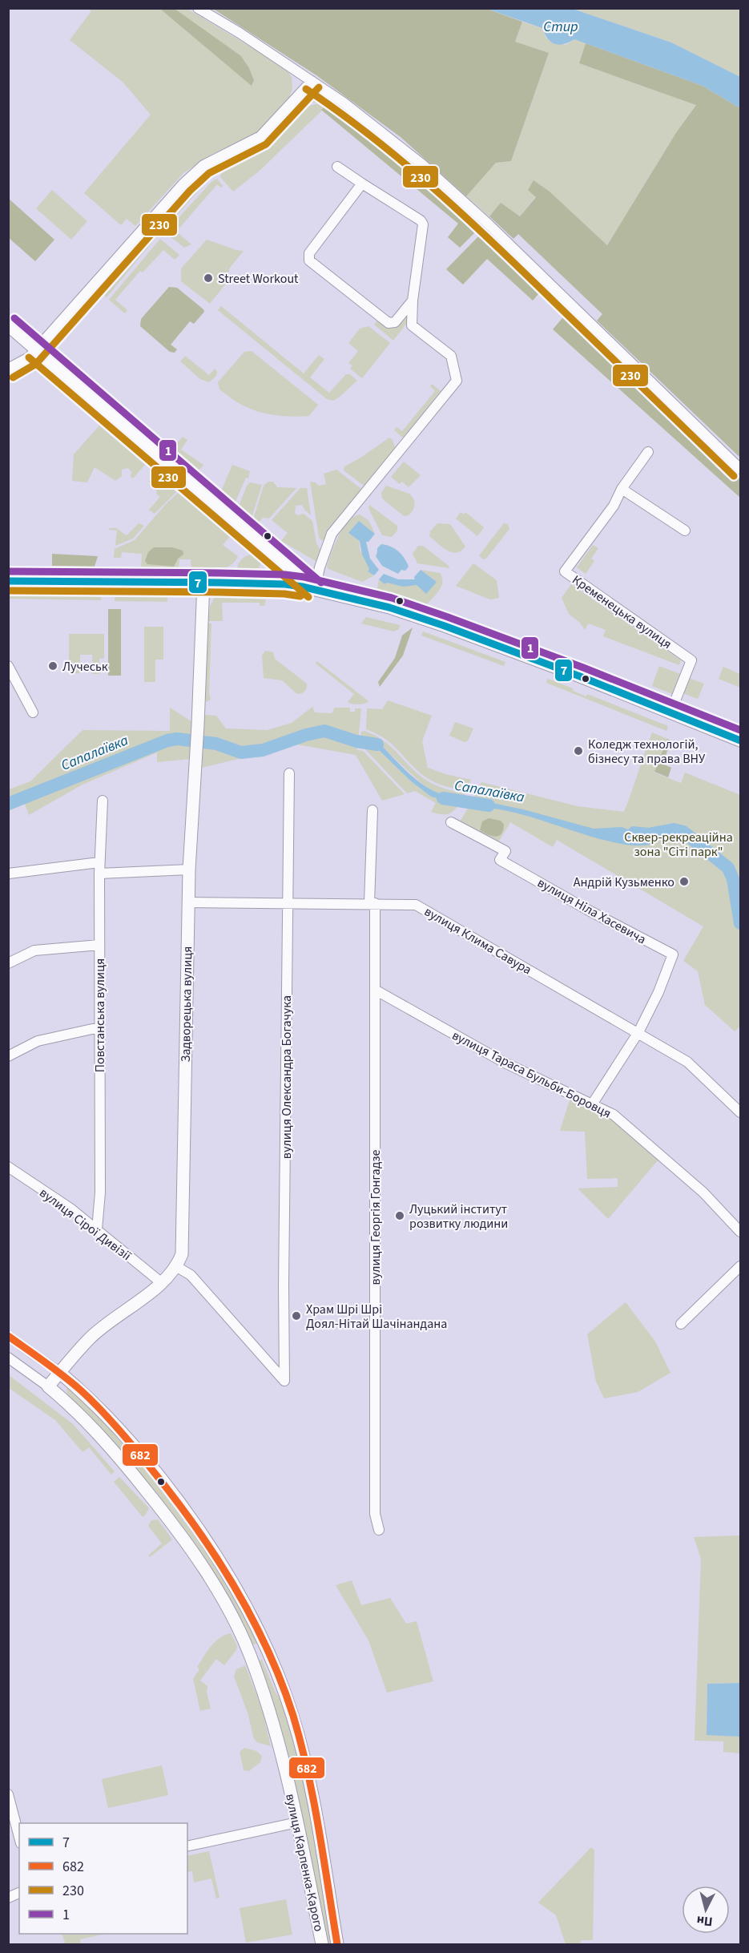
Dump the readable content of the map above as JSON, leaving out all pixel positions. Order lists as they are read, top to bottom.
{
  "streets": {
    "main road": ["Задворецька вулиця", "вулиця Карпенка-Карого"],
    "street": [
      "Кременецька вулиця",
      "вулиця Ніла Хасевича",
      "вулиця Клима Савура",
      "Повстанська вулиця",
      "вулиця Тараса Бульби-Боровця",
      "вулиця Олександра Богачука",
      "вулиця Георгія Гонгадзе",
      "вулиця Сірої Дивізії"
    ]
  },
  "crossings": [
    ["вулиця Ніла Хасевича", "вулиця Клима Савура"],
    ["вулиця Клима Савура", "Задворецька вулиця"],
    ["вулиця Клима Савура", "вулиця Олександра Богачука"],
    ["вулиця Клима Савура", "вулиця Георгія Гонгадзе"],
    ["Задворецька вулиця", "вулиця Олександра Богачука"],
    ["Повстанська вулиця", "вулиця Сірої Дивізії"],
    ["вулиця Тараса Бульби-Боровця", "вулиця Георгія Гонгадзе"]
  ],
  "water": ["Стир", "Сапалаївка"],
  "parks": ["Сквер-рекреаційна зона \"Сіті парк\""],
  "places": [
    "Street Workout",
    "Лучеськ",
    "Коледж технологій, бізнесу та права ВНУ",
    "Андрій Кузьменко",
    "Луцький інститут розвитку людини",
    "Храм Шрі Шрі Доял-Нітай Шачінандана"
  ],
  "lines": [
    "transit line 230",
    "transit line 1",
    "transit line 7",
    "transit line 682"
  ],
  "legend": [
    "7",
    "682",
    "230",
    "1"
  ],
  "north": "bottom"
}
